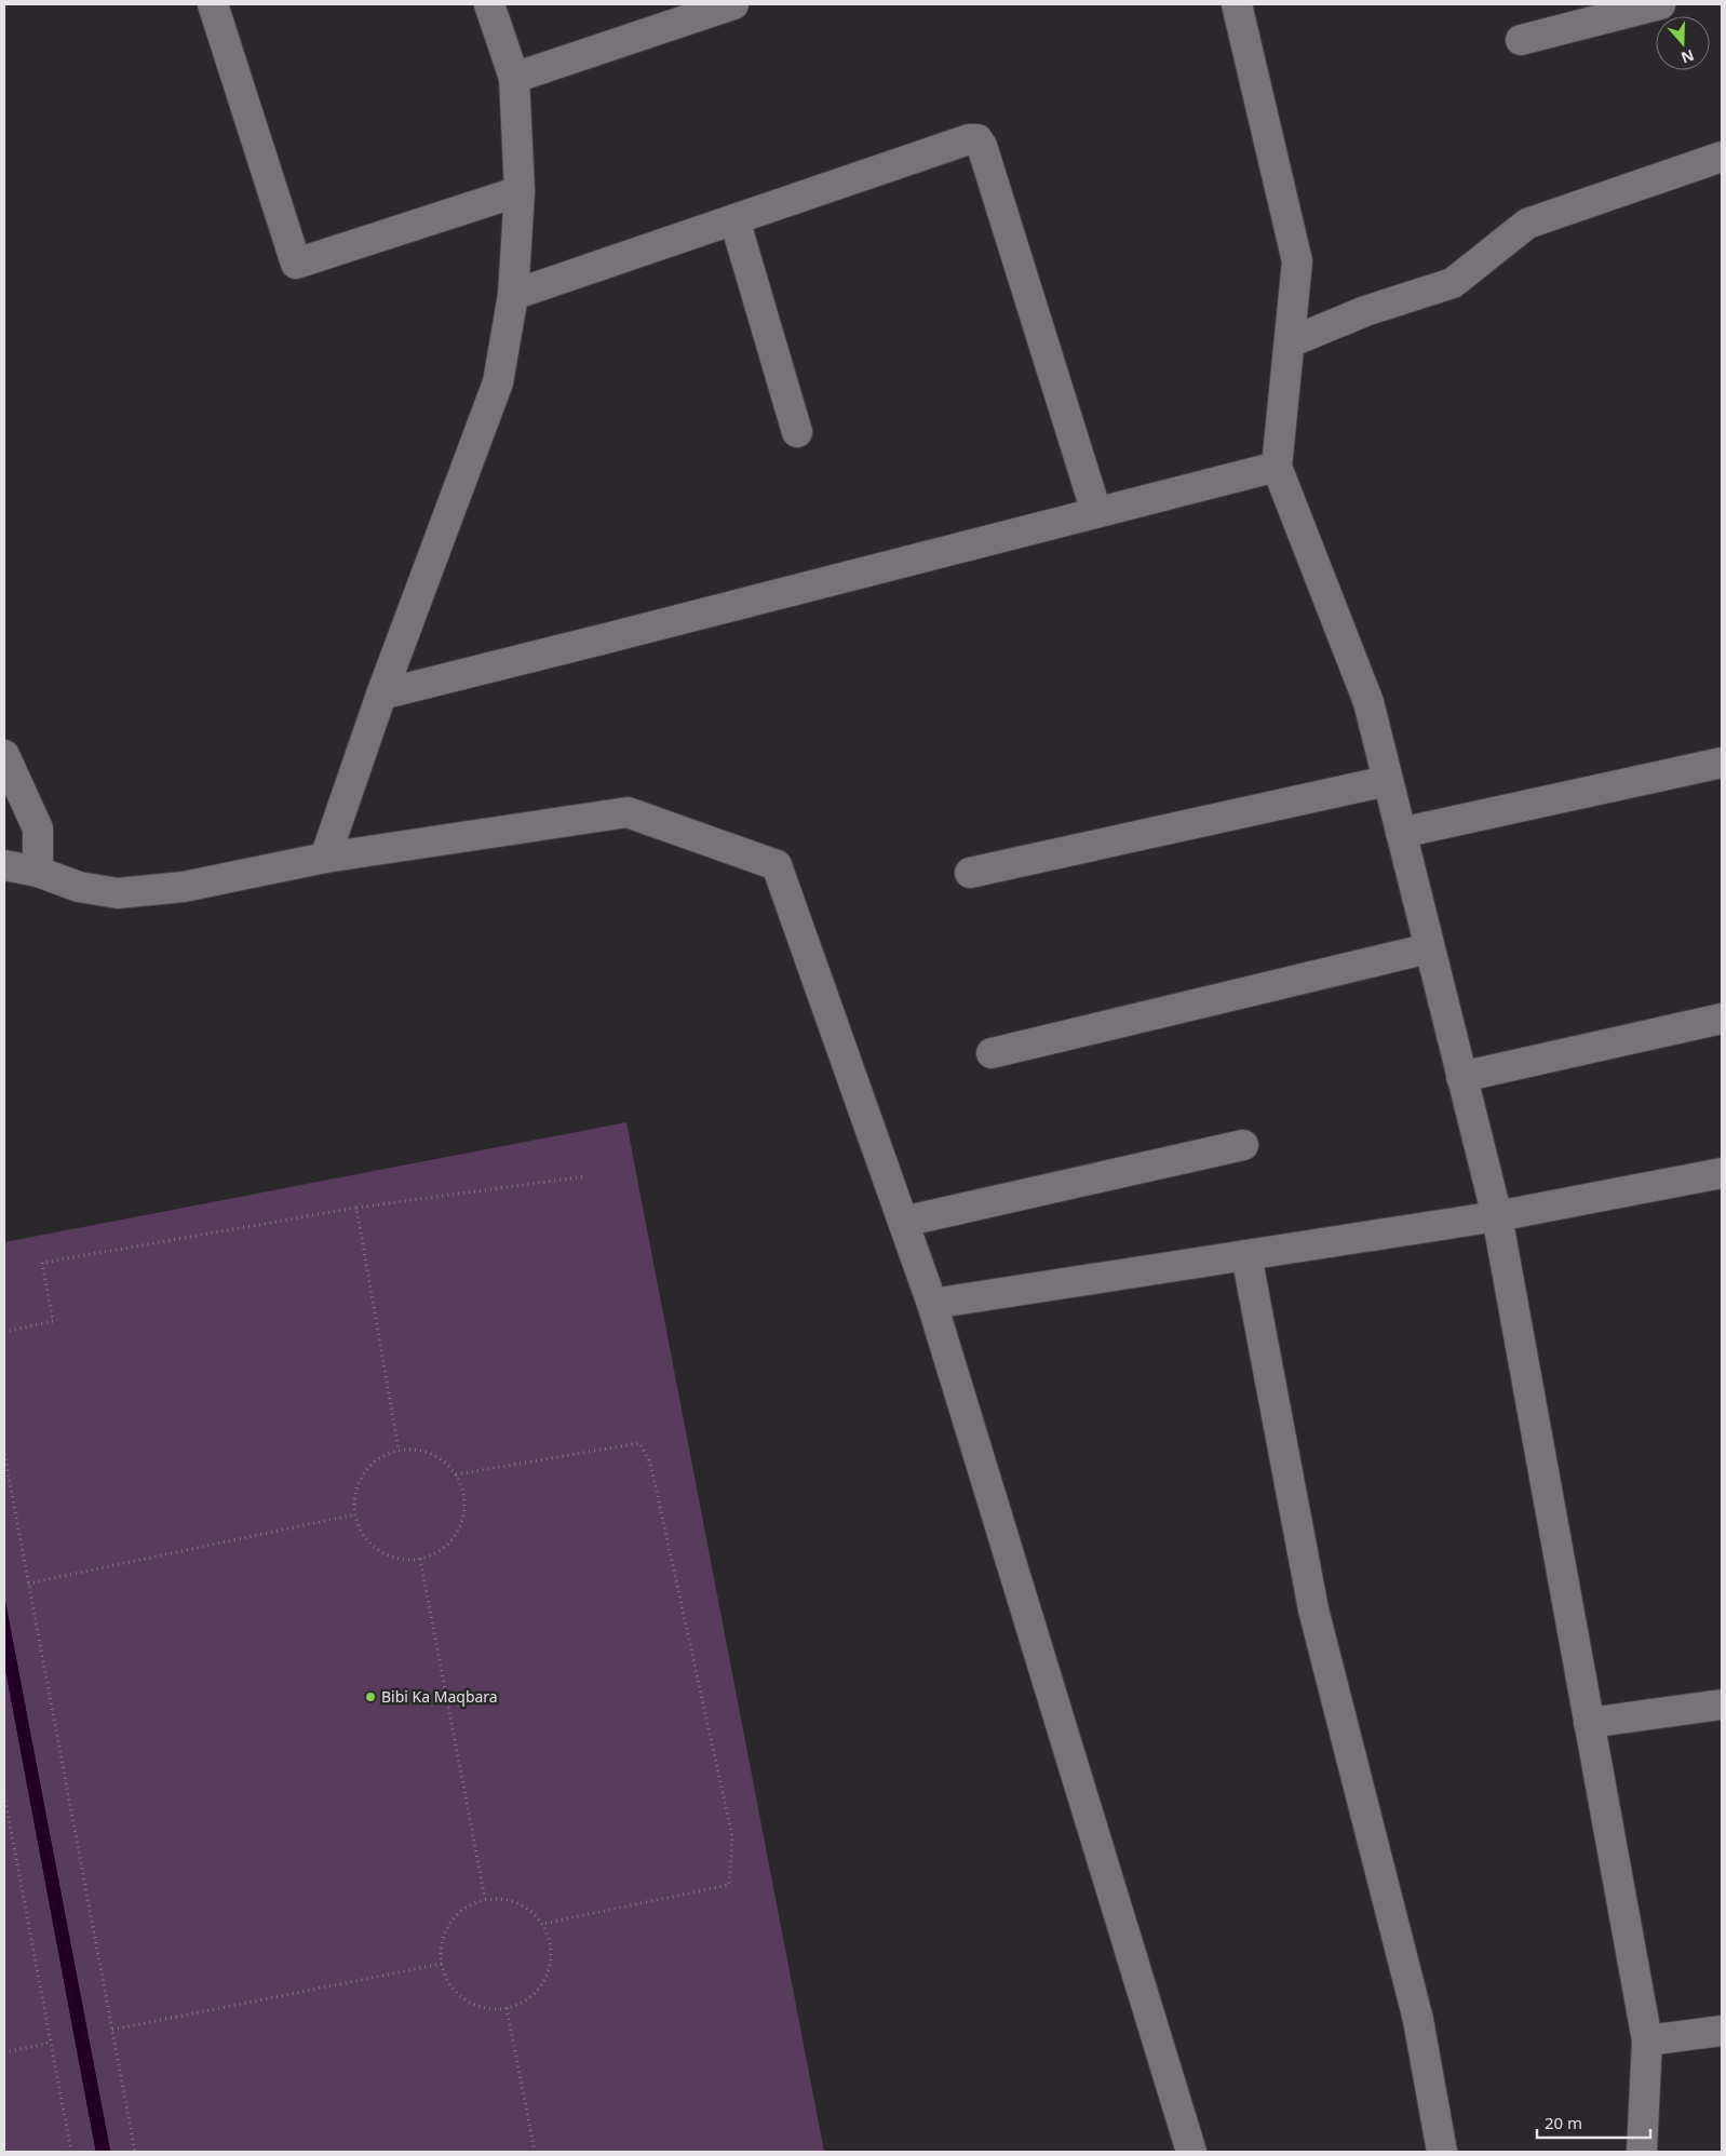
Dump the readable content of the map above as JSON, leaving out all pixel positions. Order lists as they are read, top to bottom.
{
  "places": ["Bibi Ka Maqbara"],
  "scale_bar": "20 m",
  "north": "bottom"
}
